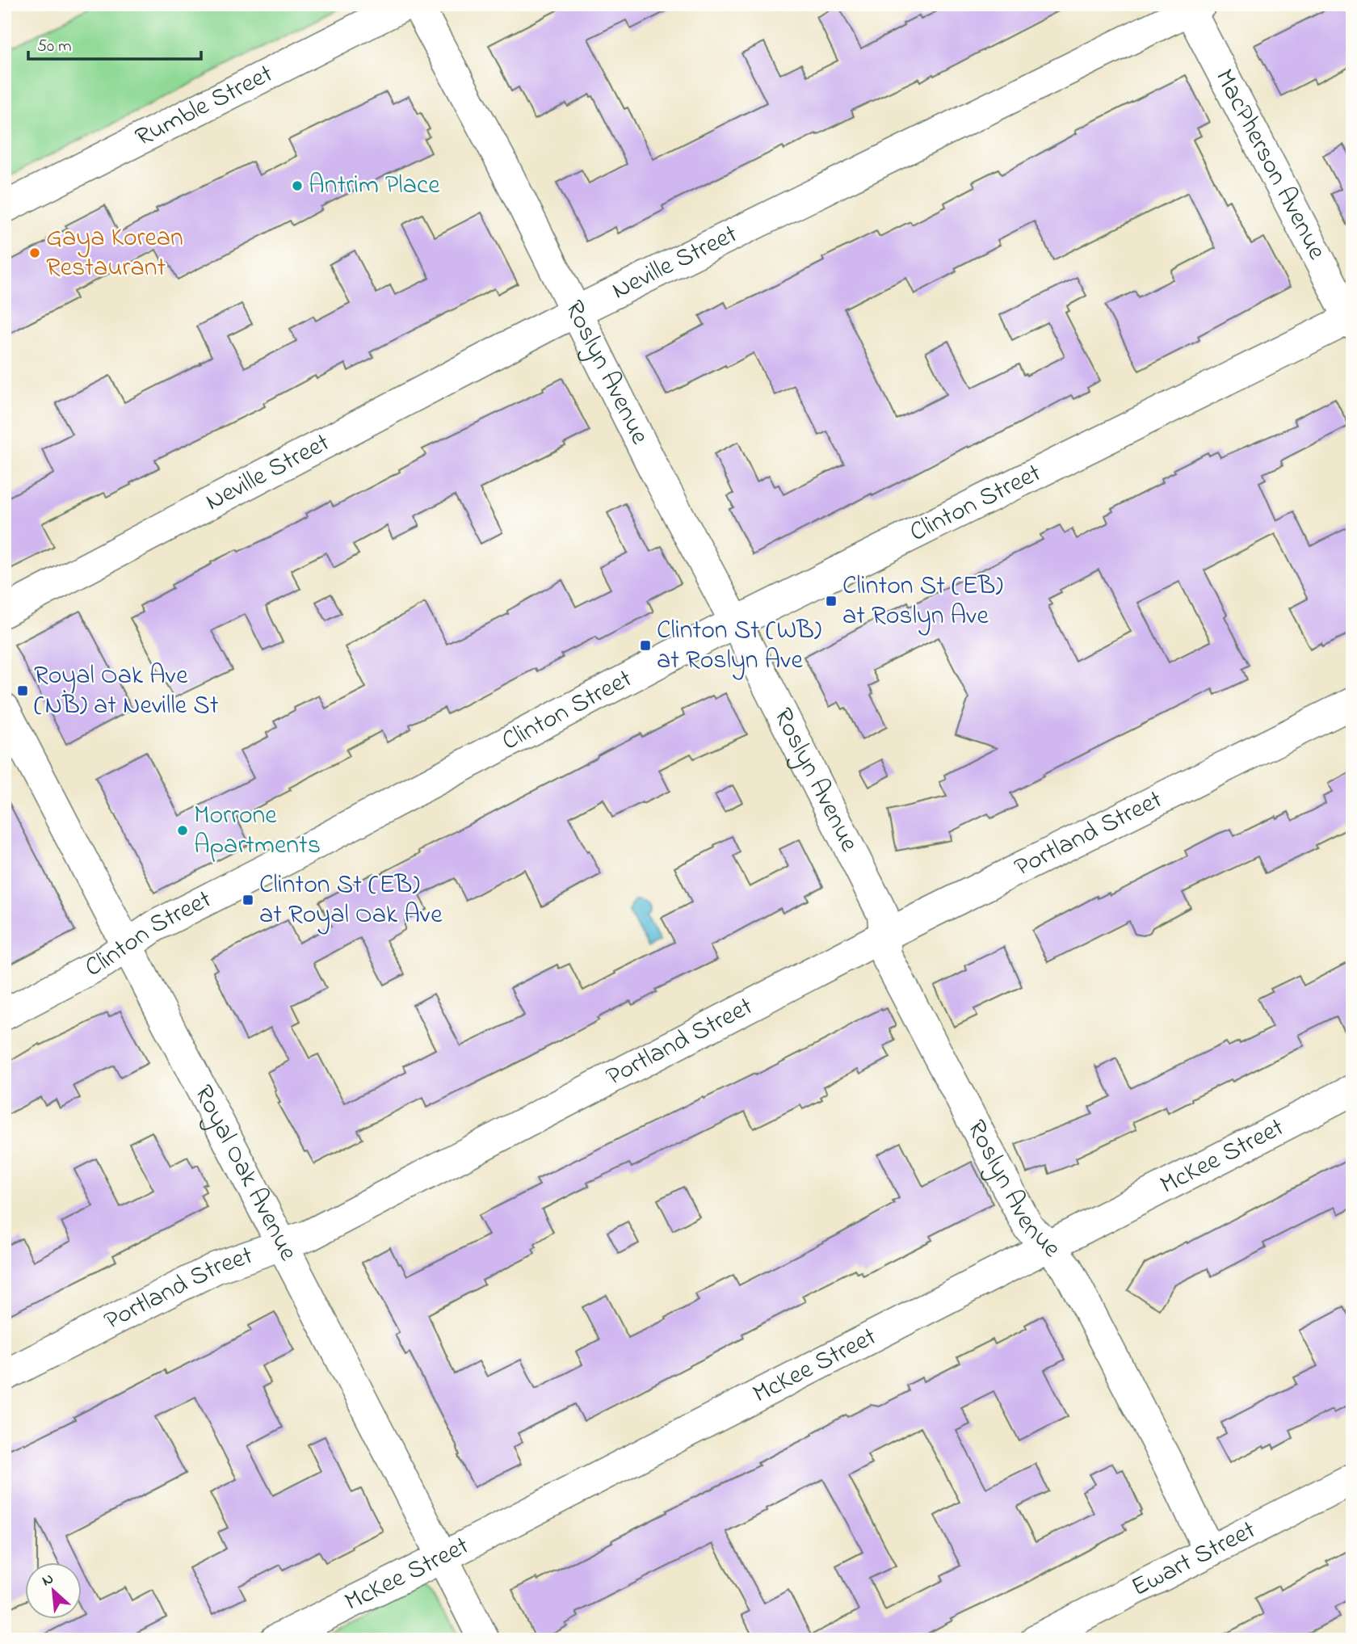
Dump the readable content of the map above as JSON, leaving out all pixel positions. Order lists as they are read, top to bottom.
{
  "streets": {
    "street": [
      "Rumble Street",
      "MacPherson Avenue",
      "Neville Street",
      "Roslyn Avenue",
      "Clinton Street",
      "Portland Street",
      "McKee Street",
      "Royal Oak Avenue",
      "Ewart Street"
    ]
  },
  "crossings": [
    ["MacPherson Avenue", "Neville Street"],
    ["MacPherson Avenue", "Clinton Street"],
    ["Neville Street", "Roslyn Avenue"],
    ["Roslyn Avenue", "Clinton Street"],
    ["Roslyn Avenue", "Portland Street"],
    ["Roslyn Avenue", "McKee Street"],
    ["Roslyn Avenue", "Ewart Street"],
    ["Clinton Street", "Royal Oak Avenue"],
    ["Portland Street", "Royal Oak Avenue"],
    ["McKee Street", "Royal Oak Avenue"]
  ],
  "places": {
    "other": ["Antrim Place", "Gaya Korean Restaurant", "Morrone Apartments"],
    "transit": [
      "Clinton St (EB) at Roslyn Ave",
      "Clinton St (WB) at Roslyn Ave",
      "Royal Oak Ave (NB) at Neville St",
      "Clinton St (EB) at Royal Oak Ave"
    ]
  },
  "scale_bar": "50 m",
  "north": "top left"
}
